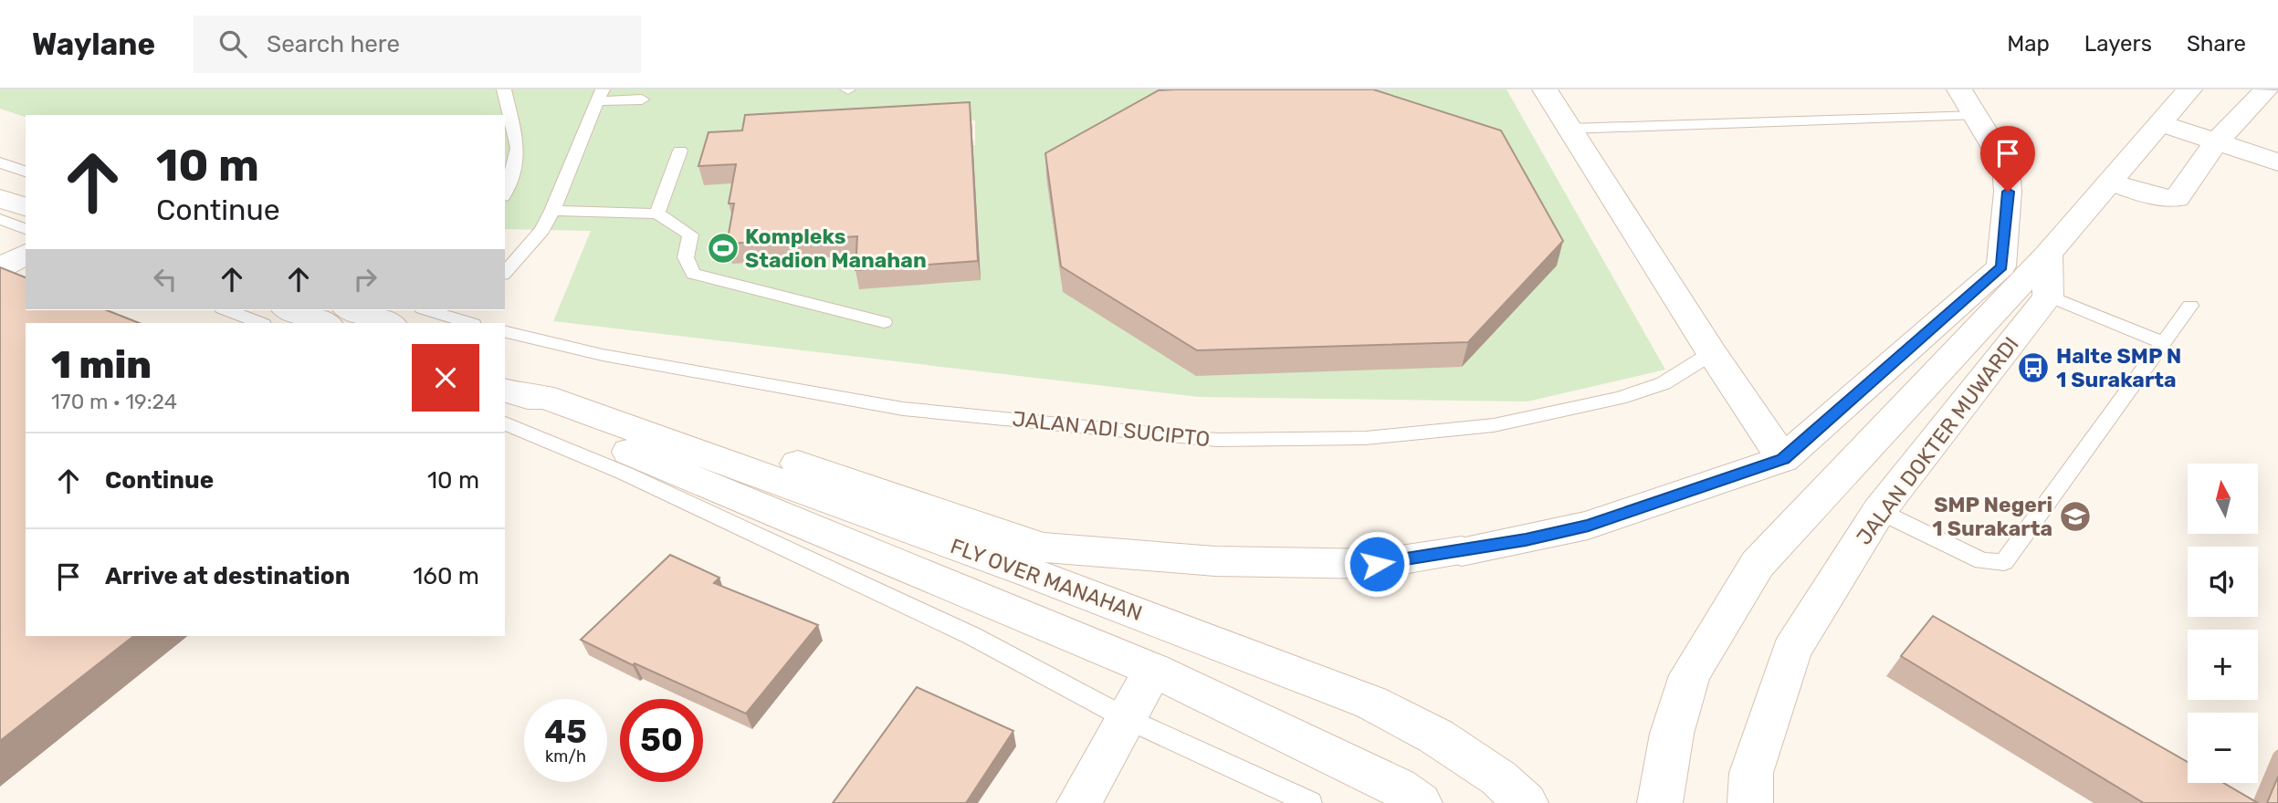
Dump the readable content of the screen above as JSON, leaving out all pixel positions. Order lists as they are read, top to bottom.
{
  "streets": {
    "main road": ["JALAN DOKTER MUWARDI", "FLY OVER MANAHAN"],
    "lane": ["JALAN ADI SUCIPTO"]
  },
  "places": {
    "sports": ["Kompleks Stadion Manahan"],
    "bus stop": ["Halte SMP N 1 Surakarta"],
    "school or university": ["SMP Negeri 1 Surakarta"]
  },
  "north": "top",
  "page": {
    "header": "Waylane",
    "search": "Search here",
    "nav": ["Map", "Layers", "Share"],
    "turn": ["10 m", "Continue"],
    "heading": ["1 min", "170 m · 19:24"],
    "list": [
      {
        "name": "Continue",
        "value": "10 m"
      },
      {
        "name": "Arrive at destination",
        "value": "160 m"
      }
    ],
    "map_buttons": ["+", "−"],
    "speed": "45 km/h",
    "limit": "50"
  }
}
